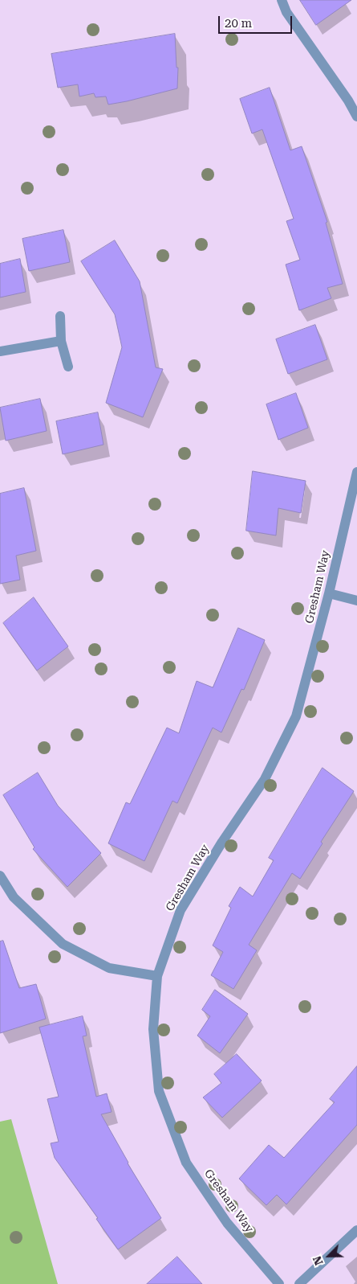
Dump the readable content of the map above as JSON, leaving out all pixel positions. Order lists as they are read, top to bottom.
{
  "streets": {
    "street": ["Gresham Way"]
  },
  "scale_bar": "20 m",
  "north": "bottom left"
}
